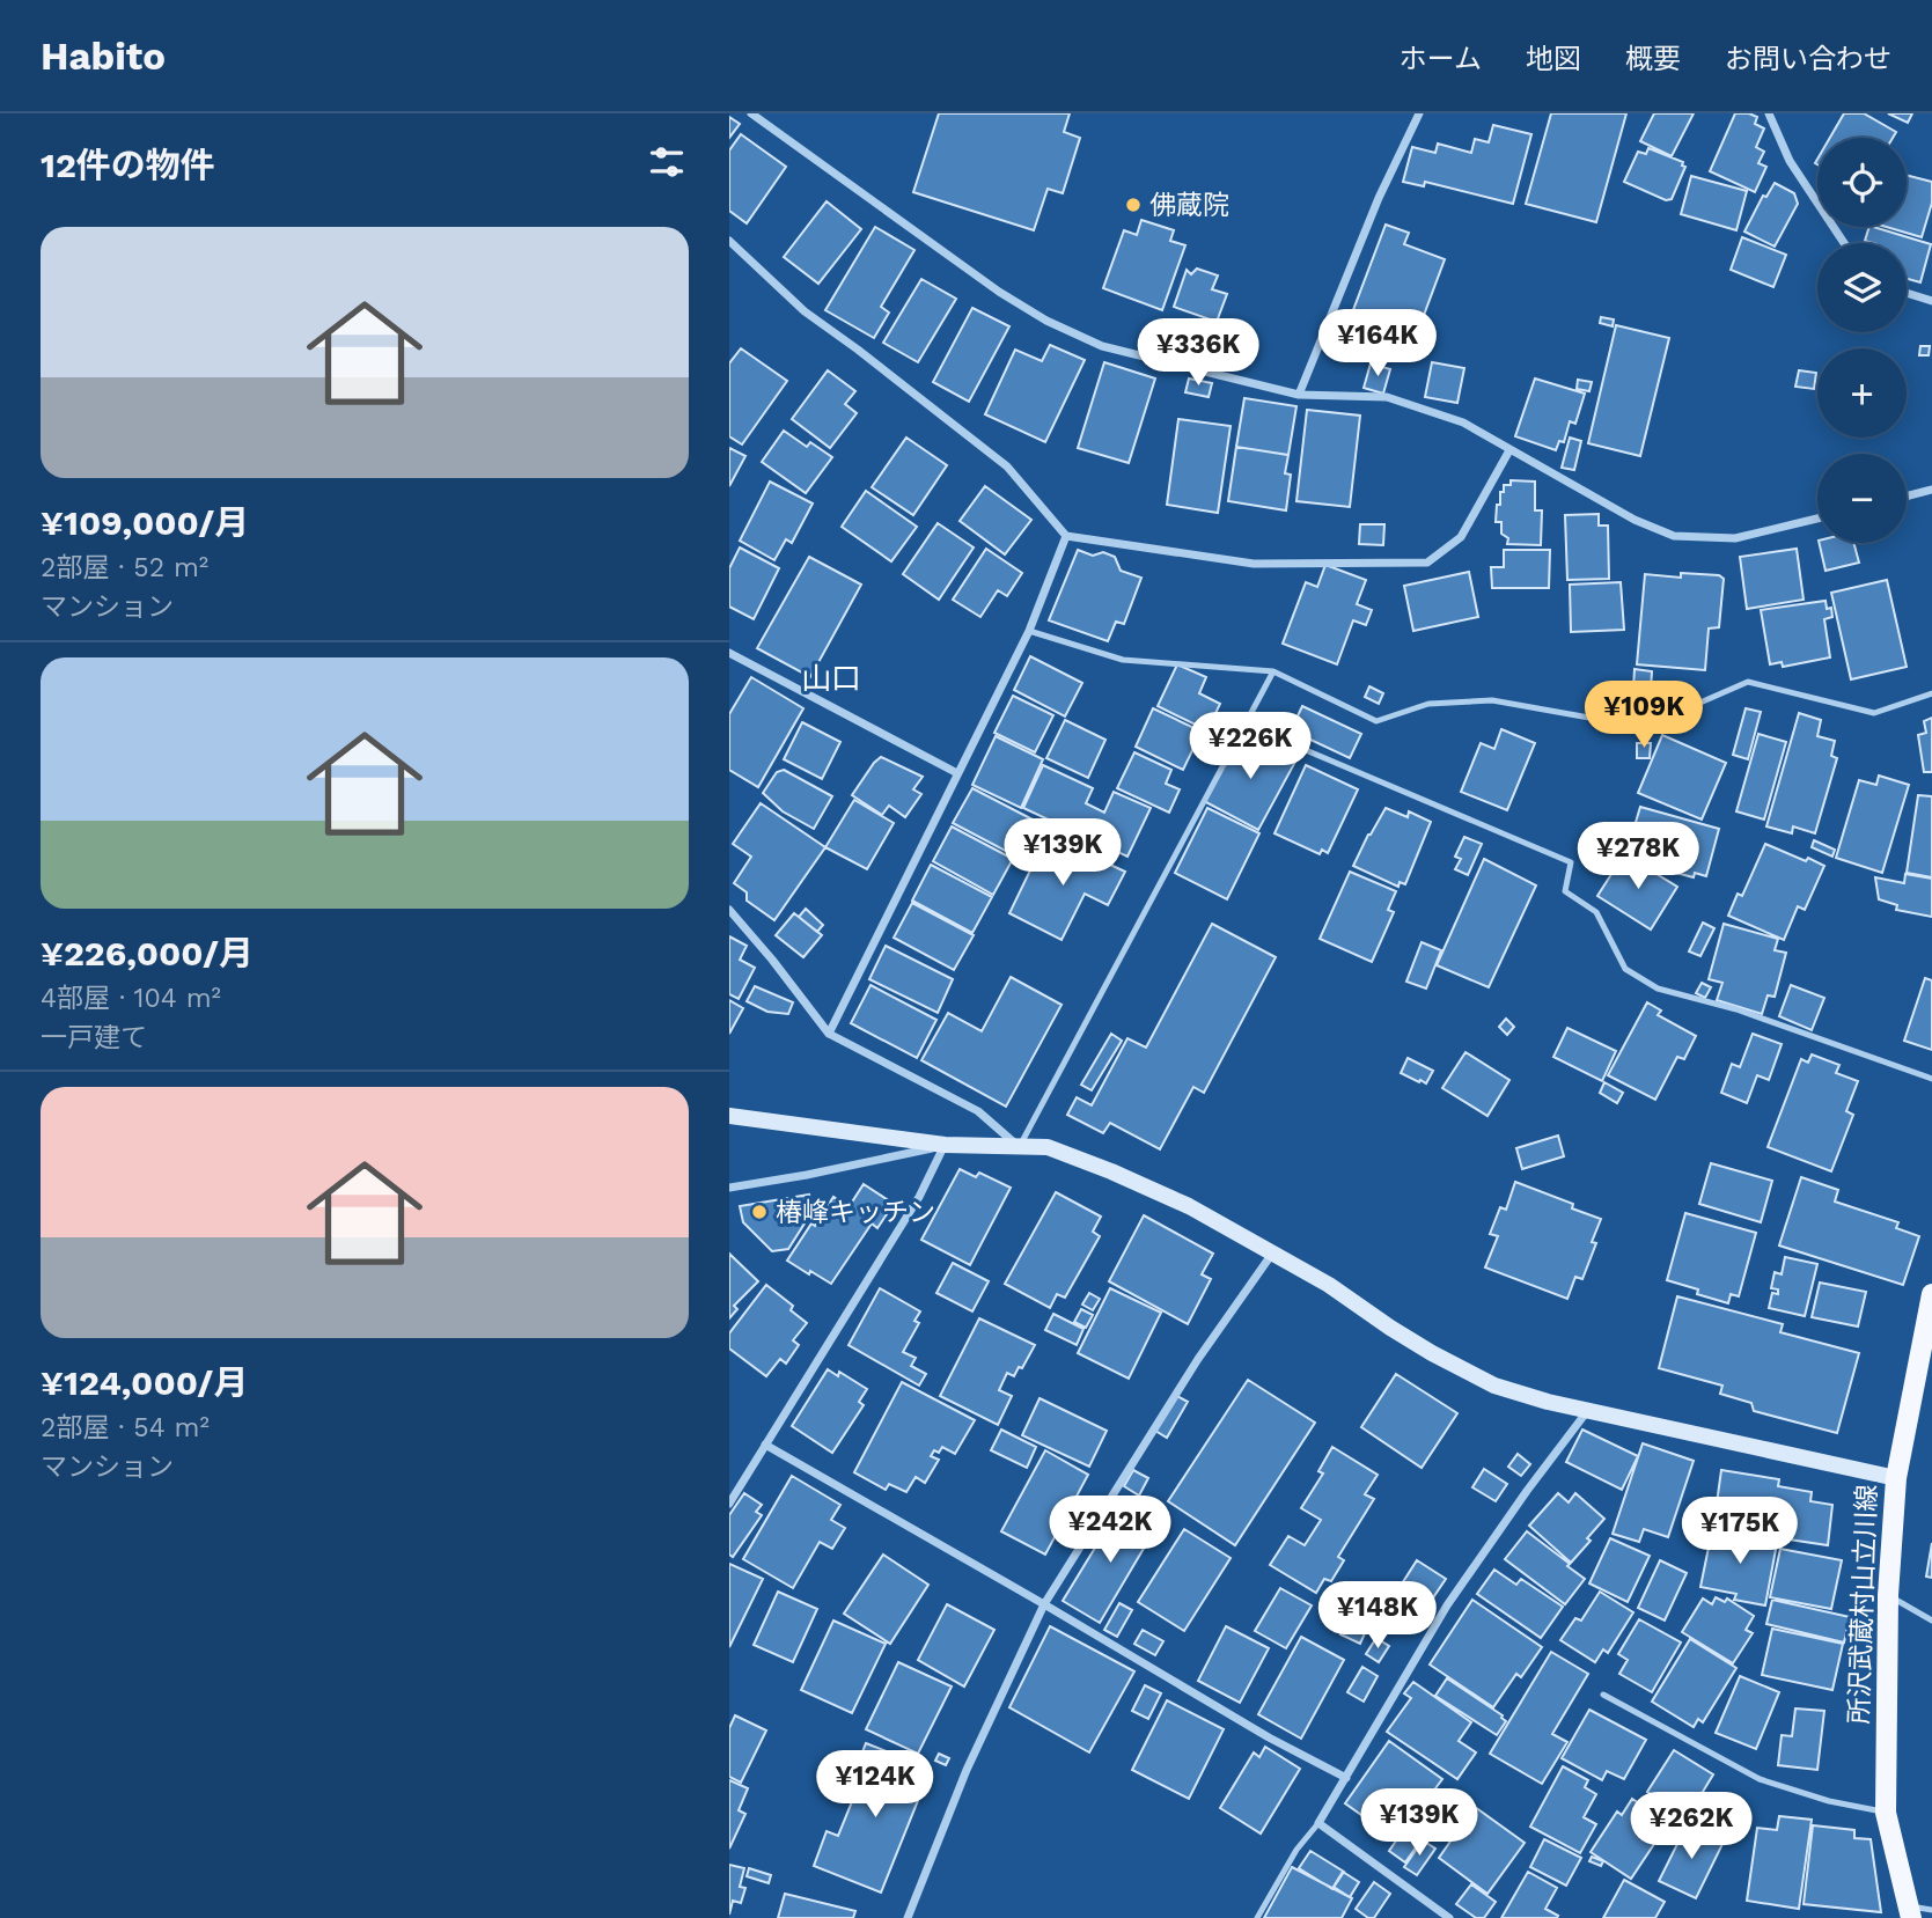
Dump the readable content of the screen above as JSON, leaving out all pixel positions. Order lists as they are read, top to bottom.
{
  "streets": {
    "main road": ["所沢武蔵村山立川線"]
  },
  "districts": ["山口"],
  "places": ["佛蔵院", "椿峰キッチン"],
  "page": {
    "header": "Habito",
    "nav": [
      "ホーム",
      "地図",
      "概要",
      "お問い合わせ"
    ],
    "heading": "12件の物件",
    "map_buttons": ["+", "−"],
    "list": [
      {
        "name": "¥109,000/月",
        "note": "2部屋 · 52 m² · マンション"
      },
      {
        "name": "¥226,000/月",
        "note": "4部屋 · 104 m² · 一戸建て"
      },
      {
        "name": "¥124,000/月",
        "note": "2部屋 · 54 m² · マンション"
      }
    ],
    "price": [
      "¥164K",
      "¥336K",
      "¥109K",
      "¥226K",
      "¥139K",
      "¥278K",
      "¥242K",
      "¥175K",
      "¥148K",
      "¥124K",
      "¥139K",
      "¥262K"
    ]
  }
}
